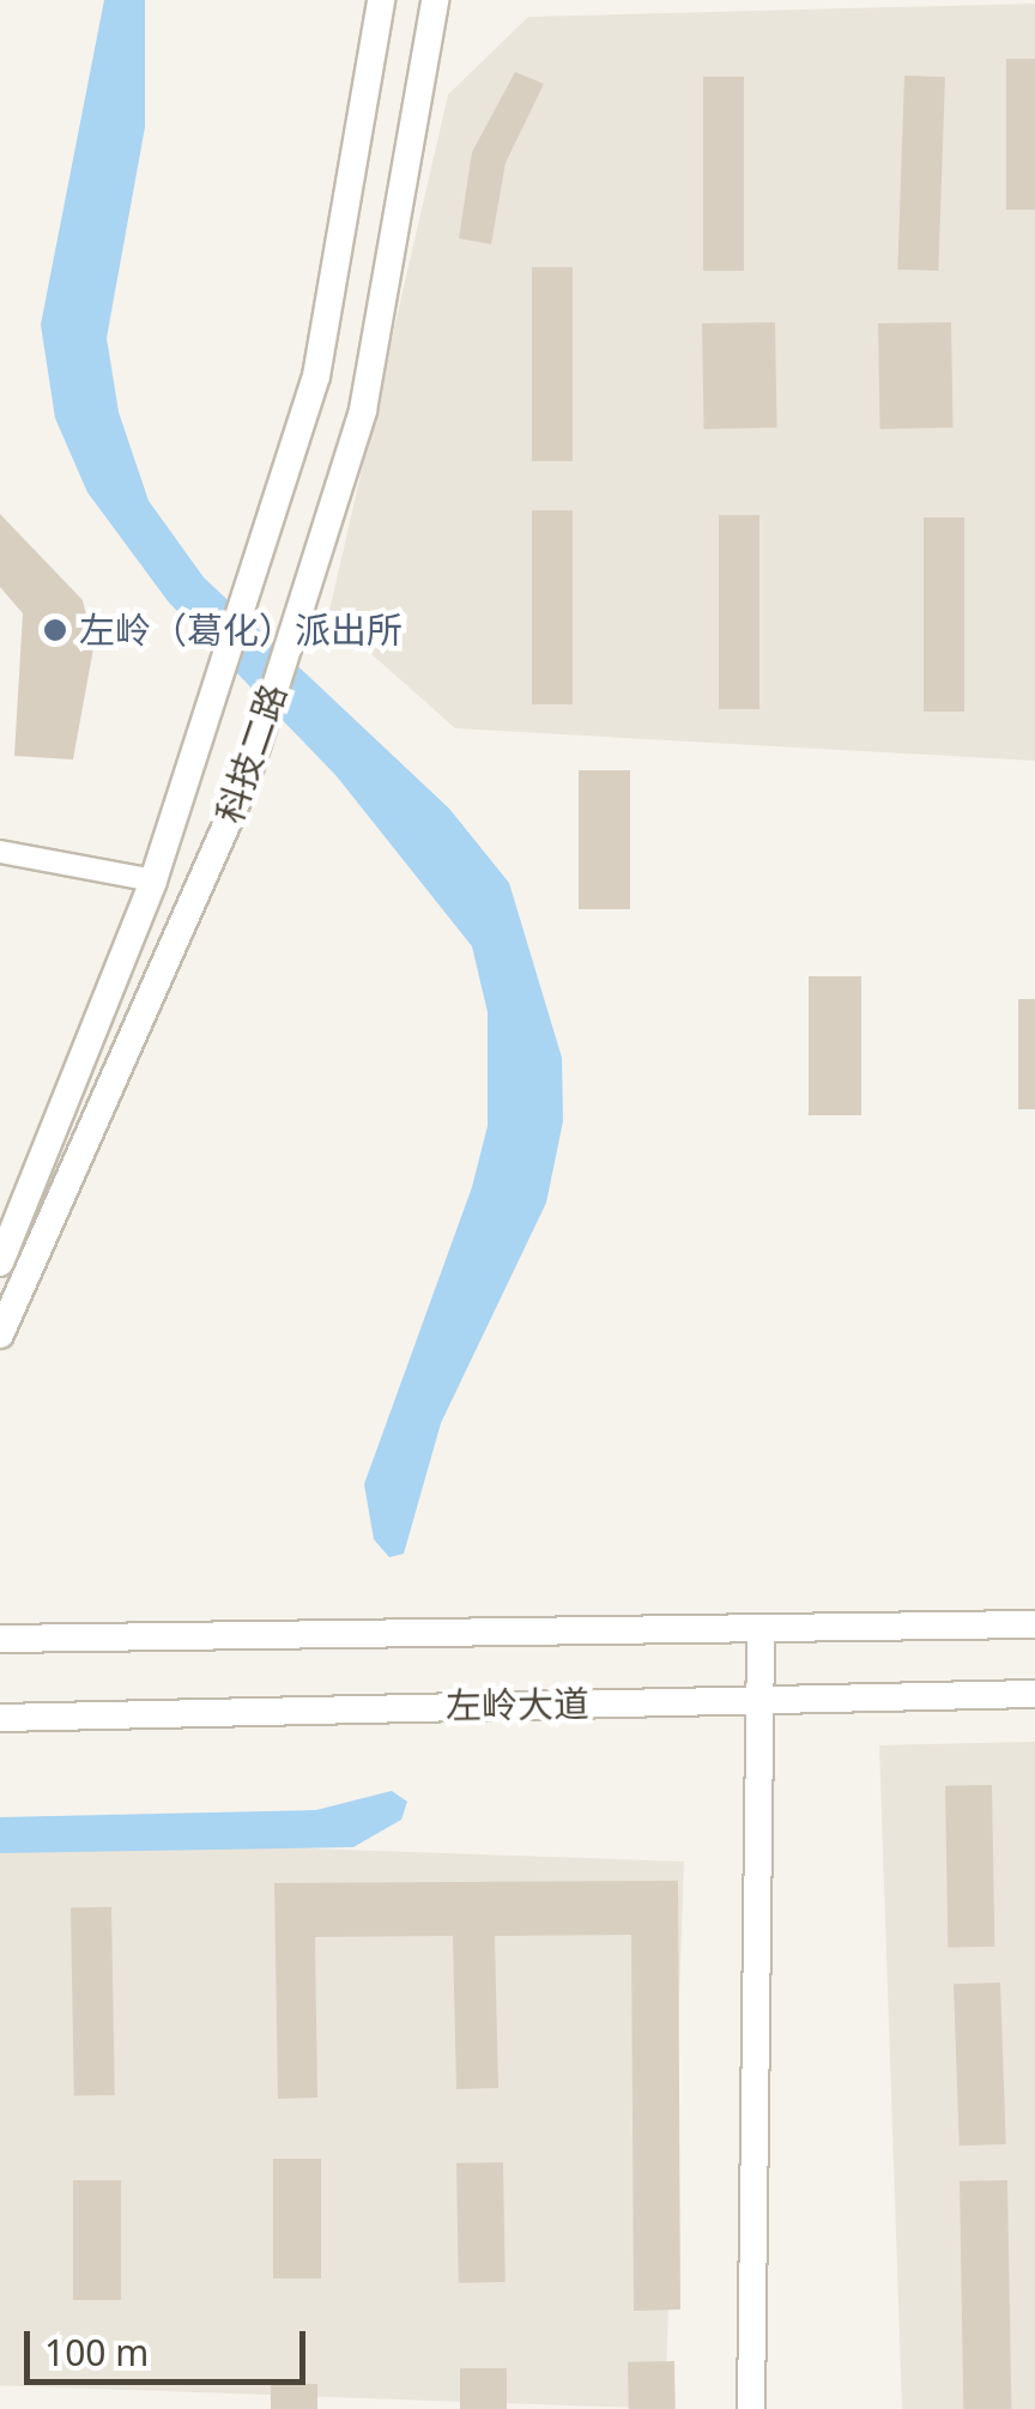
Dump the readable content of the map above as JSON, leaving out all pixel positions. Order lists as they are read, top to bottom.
{
  "streets": {
    "street": ["科技二路", "左岭大道"]
  },
  "places": ["左岭（葛化）派出所"],
  "scale_bar": "100 m"
}
